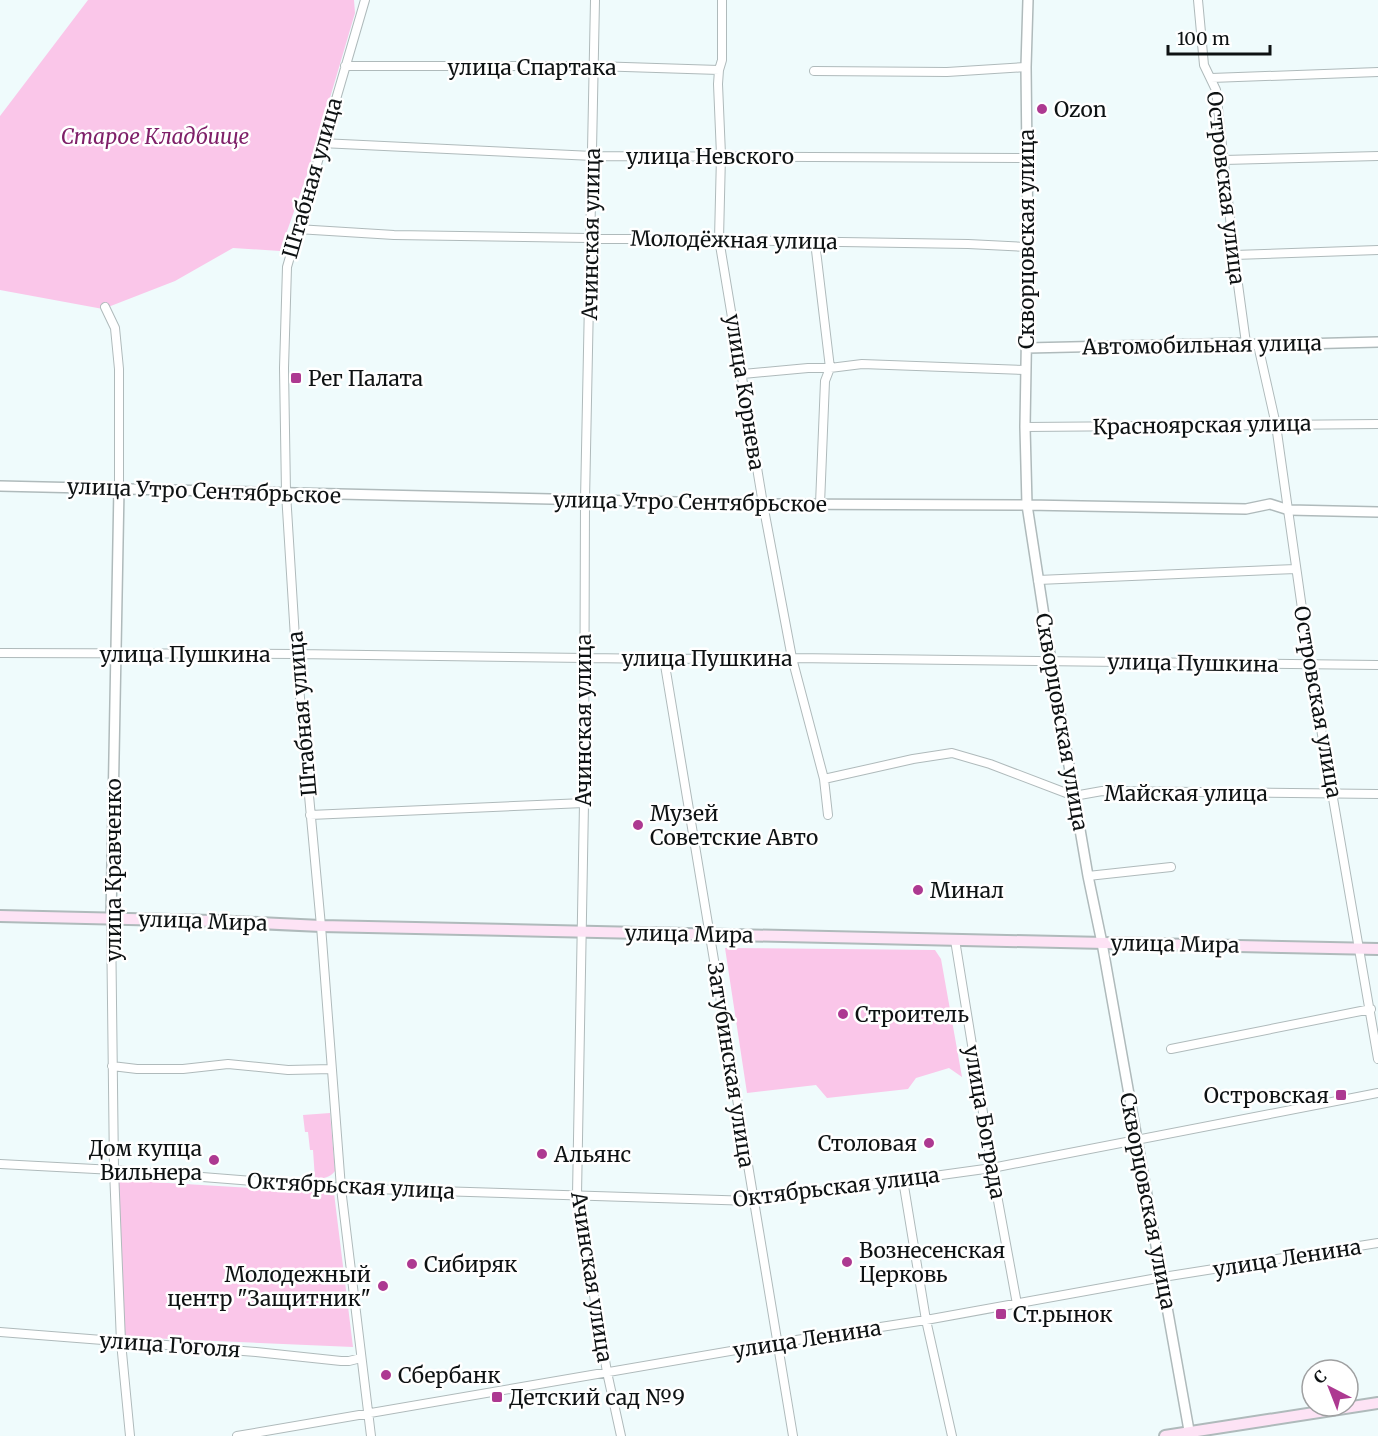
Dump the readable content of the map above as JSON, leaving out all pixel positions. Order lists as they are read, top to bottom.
{
  "streets": {
    "main road": ["улица Мира"],
    "street": [
      "улица Спартака",
      "улица Невского",
      "Штабная улица",
      "Островская улица",
      "Ачинская улица",
      "Скворцовская улица",
      "Молодёжная улица",
      "Автомобильная улица",
      "улица Корнева",
      "Красноярская улица",
      "улица Утро Сентябрьское",
      "улица Пушкина",
      "Майская улица",
      "улица Кравченко",
      "Затубинская улица",
      "улица Бограда",
      "Октябрьская улица",
      "улица Ленина",
      "улица Гоголя"
    ]
  },
  "crossings": [
    ["улица Спартака", "Штабная улица"],
    ["улица Спартака", "Ачинская улица"],
    ["улица Спартака", "улица Корнева"],
    ["улица Невского", "Штабная улица"],
    ["улица Невского", "Ачинская улица"],
    ["улица Невского", "Скворцовская улица"],
    ["улица Невского", "улица Корнева"],
    ["Штабная улица", "Молодёжная улица"],
    ["Штабная улица", "улица Утро Сентябрьское"],
    ["Штабная улица", "улица Пушкина"],
    ["Штабная улица", "улица Мира"],
    ["Штабная улица", "Октябрьская улица"],
    ["Штабная улица", "улица Ленина"],
    ["Штабная улица", "улица Гоголя"],
    ["Островская улица", "Автомобильная улица"],
    ["Островская улица", "Красноярская улица"],
    ["Островская улица", "улица Утро Сентябрьское"],
    ["Островская улица", "улица Пушкина"],
    ["Островская улица", "Майская улица"],
    ["Островская улица", "улица Мира"],
    ["Ачинская улица", "Молодёжная улица"],
    ["Ачинская улица", "улица Утро Сентябрьское"],
    ["Ачинская улица", "улица Пушкина"],
    ["Ачинская улица", "улица Мира"],
    ["Ачинская улица", "Октябрьская улица"],
    ["Ачинская улица", "улица Ленина"],
    ["Скворцовская улица", "Молодёжная улица"],
    ["Скворцовская улица", "Автомобильная улица"],
    ["Скворцовская улица", "Красноярская улица"],
    ["Скворцовская улица", "улица Утро Сентябрьское"],
    ["Скворцовская улица", "улица Пушкина"],
    ["Скворцовская улица", "Майская улица"],
    ["Скворцовская улица", "улица Мира"],
    ["Скворцовская улица", "Октябрьская улица"],
    ["Скворцовская улица", "улица Ленина"],
    ["Молодёжная улица", "улица Корнева"],
    ["улица Корнева", "улица Утро Сентябрьское"],
    ["улица Корнева", "улица Пушкина"],
    ["улица Корнева", "Майская улица"],
    ["улица Утро Сентябрьское", "улица Кравченко"],
    ["улица Пушкина", "улица Кравченко"],
    ["улица Пушкина", "Затубинская улица"],
    ["улица Кравченко", "улица Мира"],
    ["улица Кравченко", "Октябрьская улица"],
    ["улица Кравченко", "улица Гоголя"],
    ["улица Мира", "Затубинская улица"],
    ["улица Мира", "улица Бограда"],
    ["Затубинская улица", "Октябрьская улица"],
    ["Затубинская улица", "улица Ленина"],
    ["улица Бограда", "Октябрьская улица"],
    ["улица Бограда", "улица Ленина"]
  ],
  "parks": ["Старое Кладбище"],
  "places": {
    "other": [
      "Ozon",
      "Музей Советские Авто",
      "Минал",
      "Строитель",
      "Столовая",
      "Альянс",
      "Дом купца Вильнера",
      "Вознесенская Церковь",
      "Сибиряк",
      "Молодежный центр \"Защитник\"",
      "Сбербанк"
    ],
    "transit": [
      "Рег Палата",
      "Островская",
      "Ст.рынок",
      "Детский сад №9"
    ]
  },
  "scale_bar": "100 m",
  "north": "top left"
}
